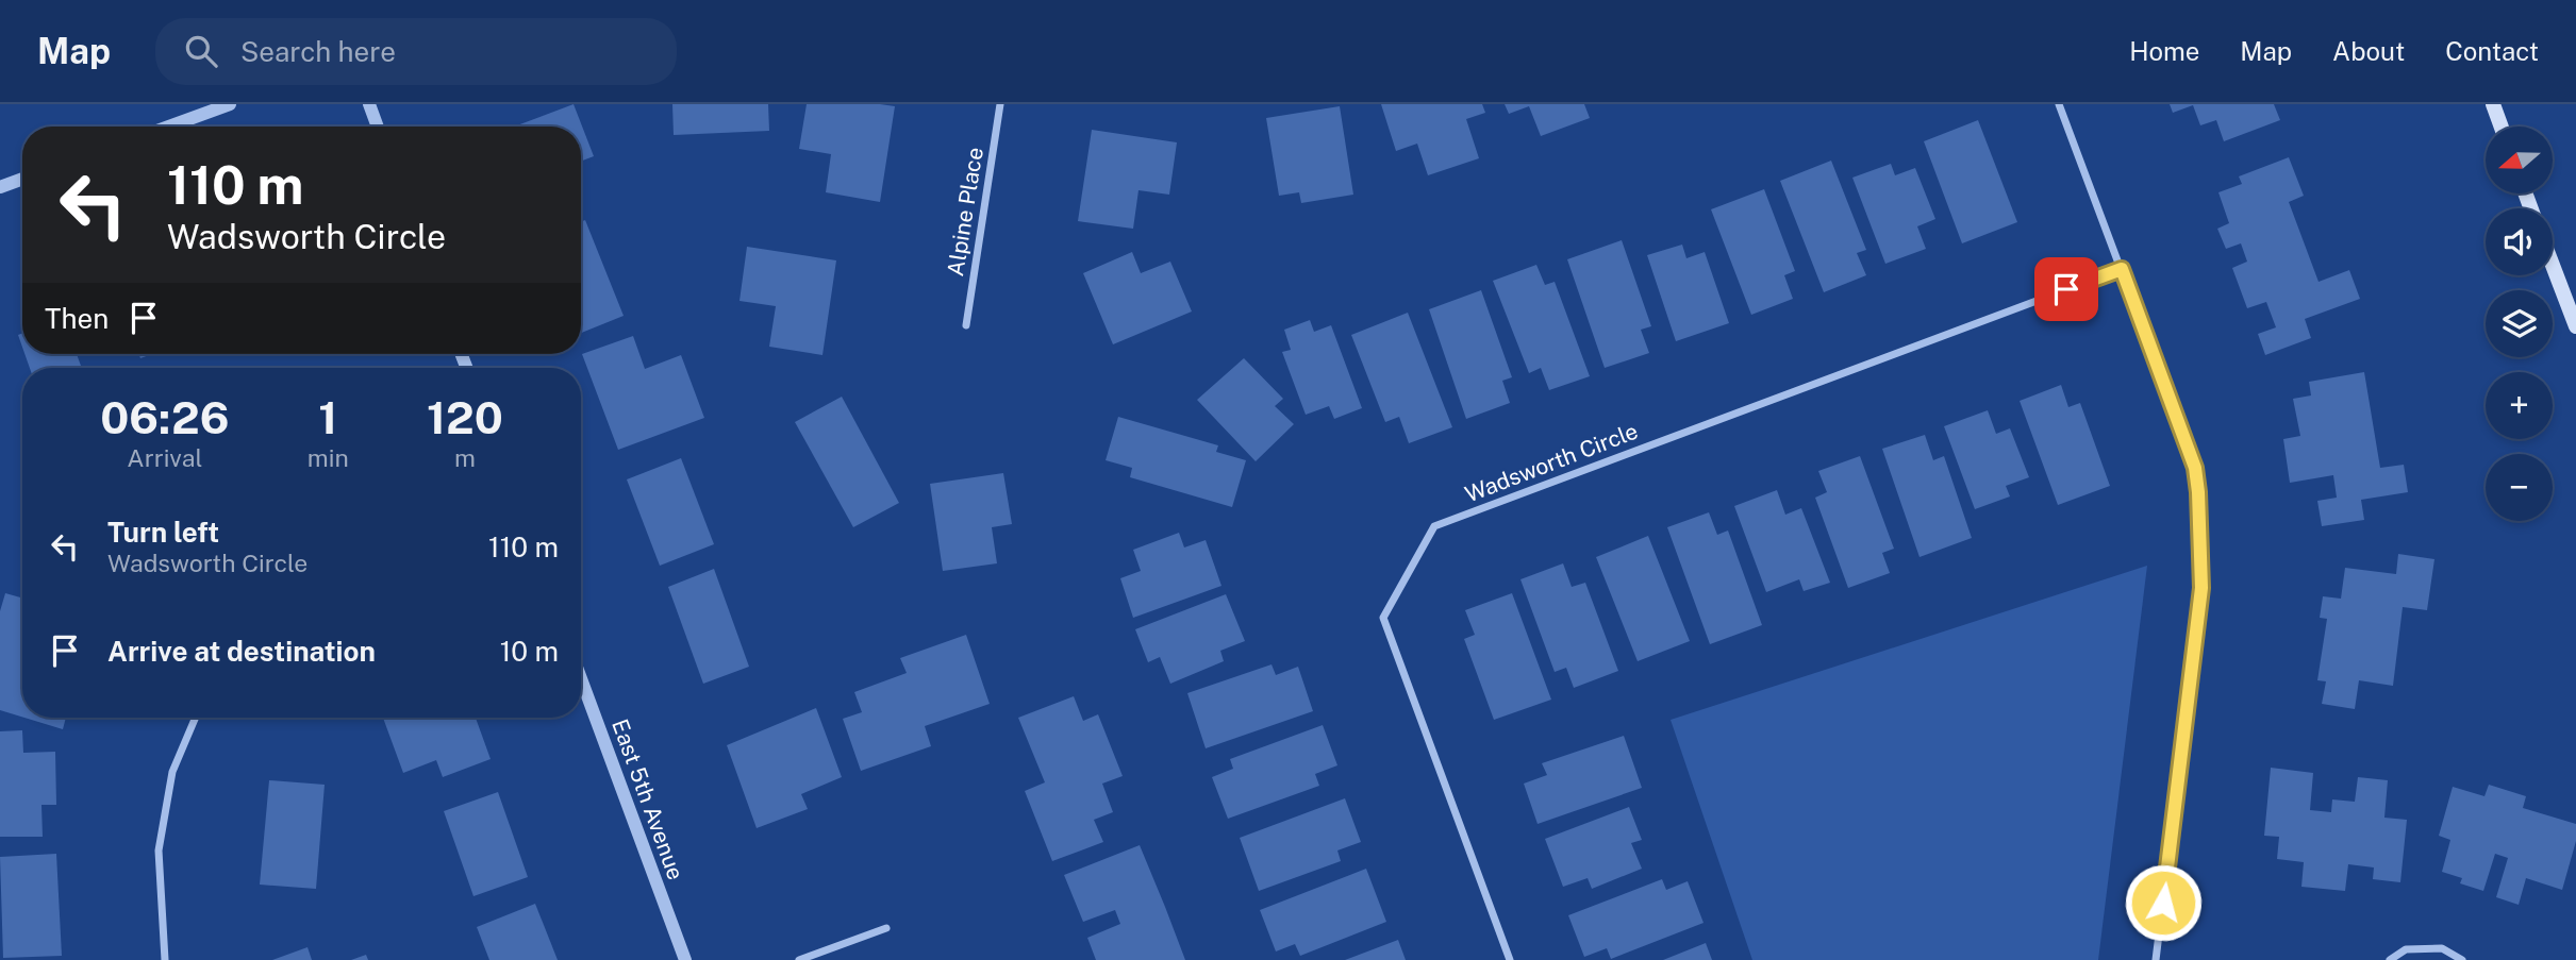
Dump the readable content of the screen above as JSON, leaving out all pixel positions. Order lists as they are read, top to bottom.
{
  "streets": {
    "street": ["Alpine Place", "Wadsworth Circle", "East 5th Avenue"]
  },
  "north": "left",
  "page": {
    "header": "Map",
    "search": "Search here",
    "nav": [
      "Home",
      "Map",
      "About",
      "Contact"
    ],
    "map_buttons": ["+", "−"],
    "turn": ["110 m", "Wadsworth Circle"],
    "then": "Then",
    "eta": [
      "06:26",
      "Arrival",
      "1",
      "min",
      "120",
      "m"
    ],
    "list": [
      {
        "name": "Turn left",
        "note": "Wadsworth Circle",
        "value": "110 m"
      },
      {
        "name": "Arrive at destination",
        "value": "10 m"
      }
    ]
  }
}
